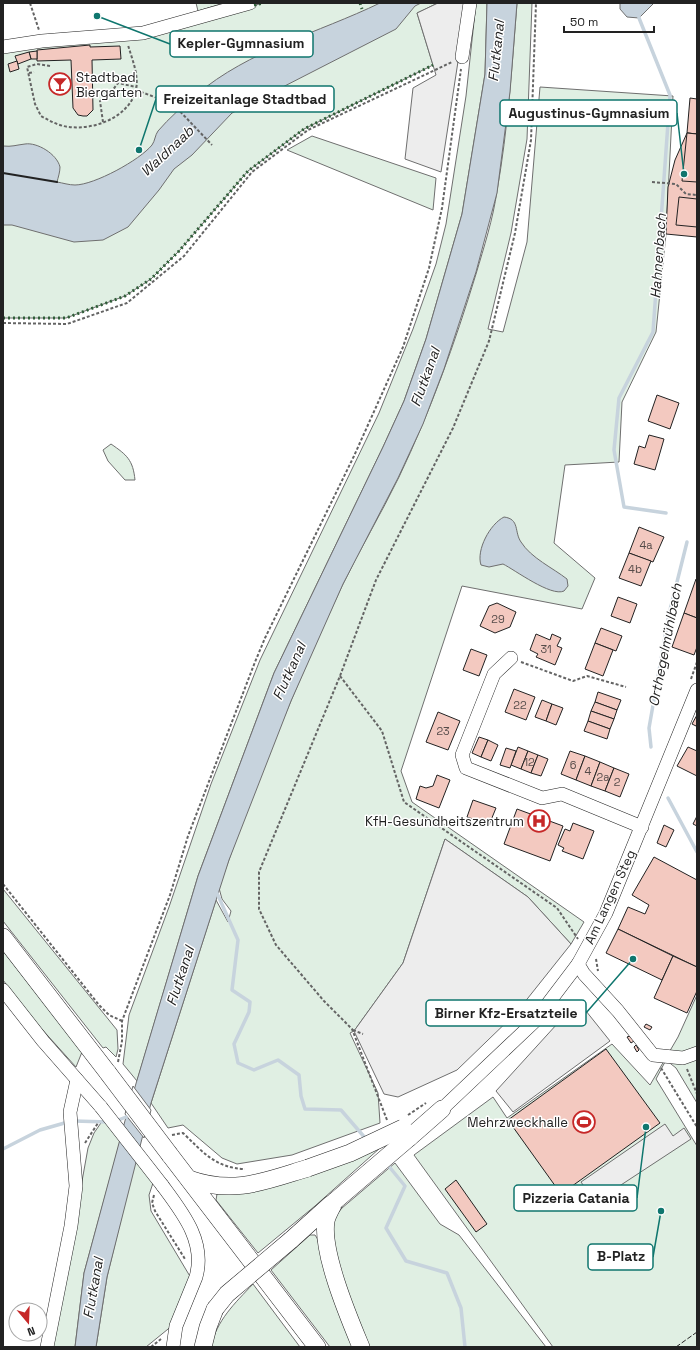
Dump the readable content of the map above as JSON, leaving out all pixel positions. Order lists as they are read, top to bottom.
{
  "streets": {
    "street": ["Am Langen Steg"]
  },
  "water": [
    "Flutkanal",
    "Waldnaab",
    "Hahnenbach",
    "Orthegelmühlbach"
  ],
  "places": {
    "other": [
      "Kepler-Gymnasium",
      "Freizeitanlage Stadtbad",
      "Augustinus-Gymnasium",
      "Birner Kfz-Ersatzteile",
      "Pizzeria Catania",
      "B-Platz"
    ],
    "bar": ["Stadtbad Biergarten"],
    "hospital": ["KfH-Gesundheitszentrum"],
    "sports": ["Mehrzweckhalle"]
  },
  "house_numbers": [
    "4a",
    "4b",
    "29",
    "31",
    "22",
    "23",
    "12",
    "6",
    "4",
    "2a",
    "2"
  ],
  "scale_bar": "50 m",
  "north": "bottom"
}
